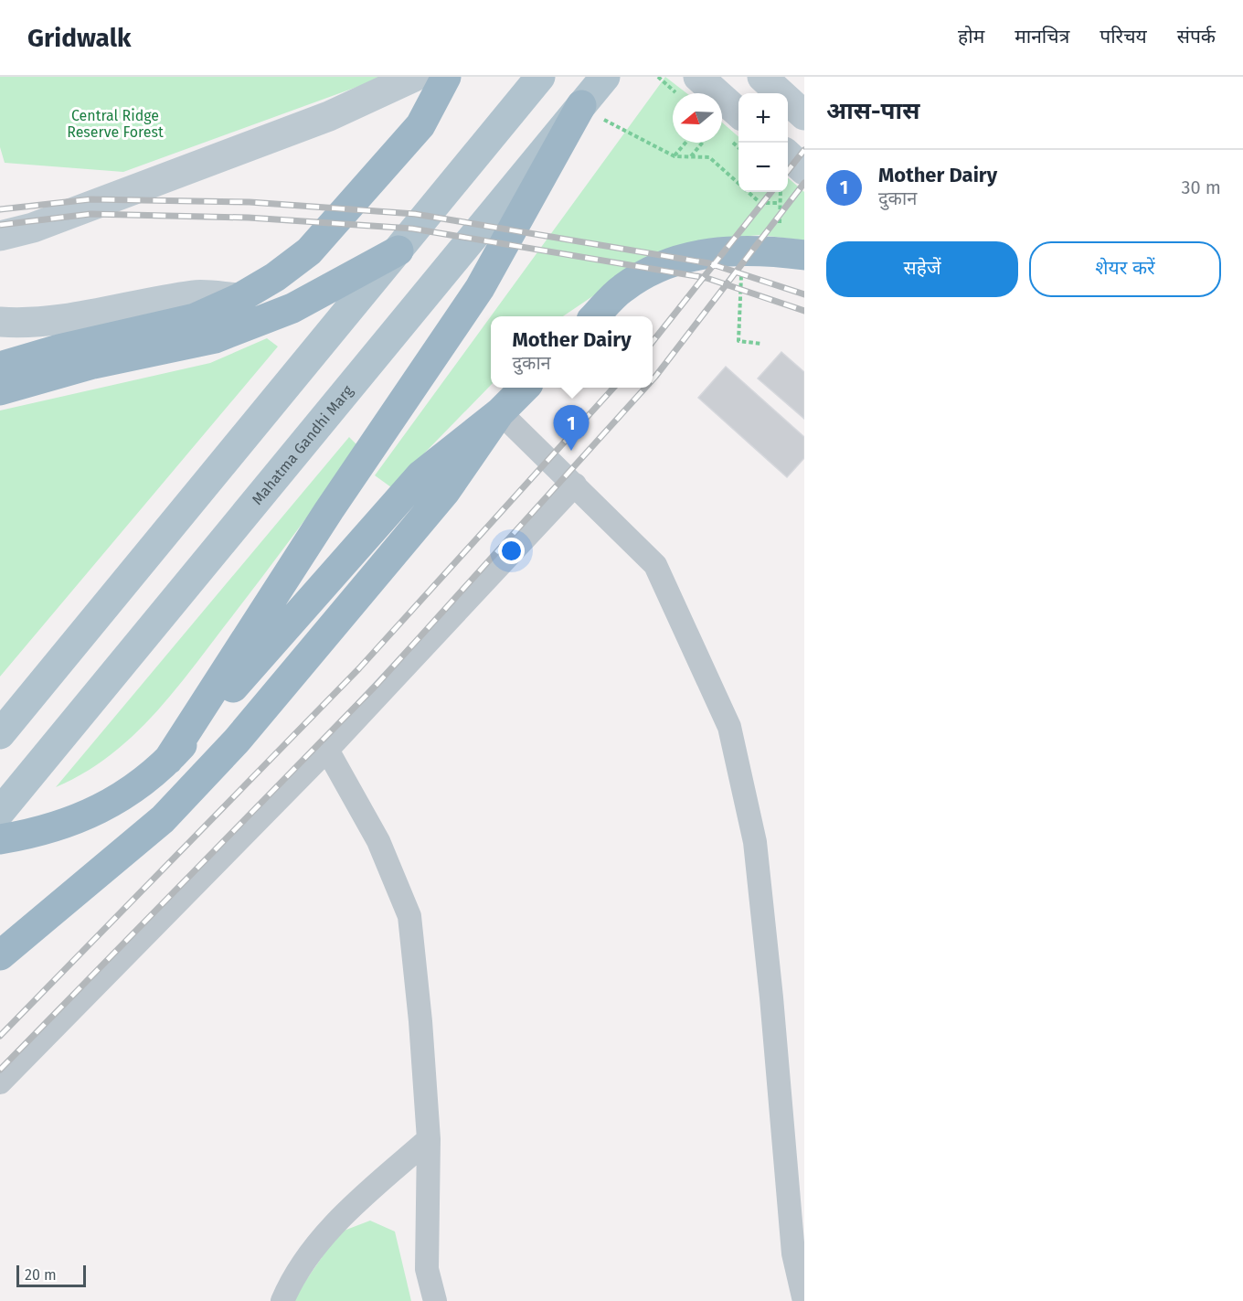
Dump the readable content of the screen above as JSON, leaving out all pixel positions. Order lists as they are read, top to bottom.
{
  "streets": {
    "main road": ["Mahatma Gandhi Marg"]
  },
  "parks": ["Central Ridge Reserve Forest"],
  "scale_bar": "20 m",
  "north": "left",
  "page": {
    "header": "Gridwalk",
    "nav": [
      "होम",
      "मानचित्र",
      "परिचय",
      "संपर्क"
    ],
    "heading": "आस-पास",
    "map_buttons": ["+", "−"],
    "list": [
      {
        "mark": "1",
        "name": "Mother Dairy",
        "note": "दुकान",
        "value": "30 m"
      }
    ],
    "buttons": ["सहेजें", "शेयर करें"],
    "popup": ["Mother Dairy", "दुकान"],
    "pins": "1",
    "scale": "20 m"
  }
}
